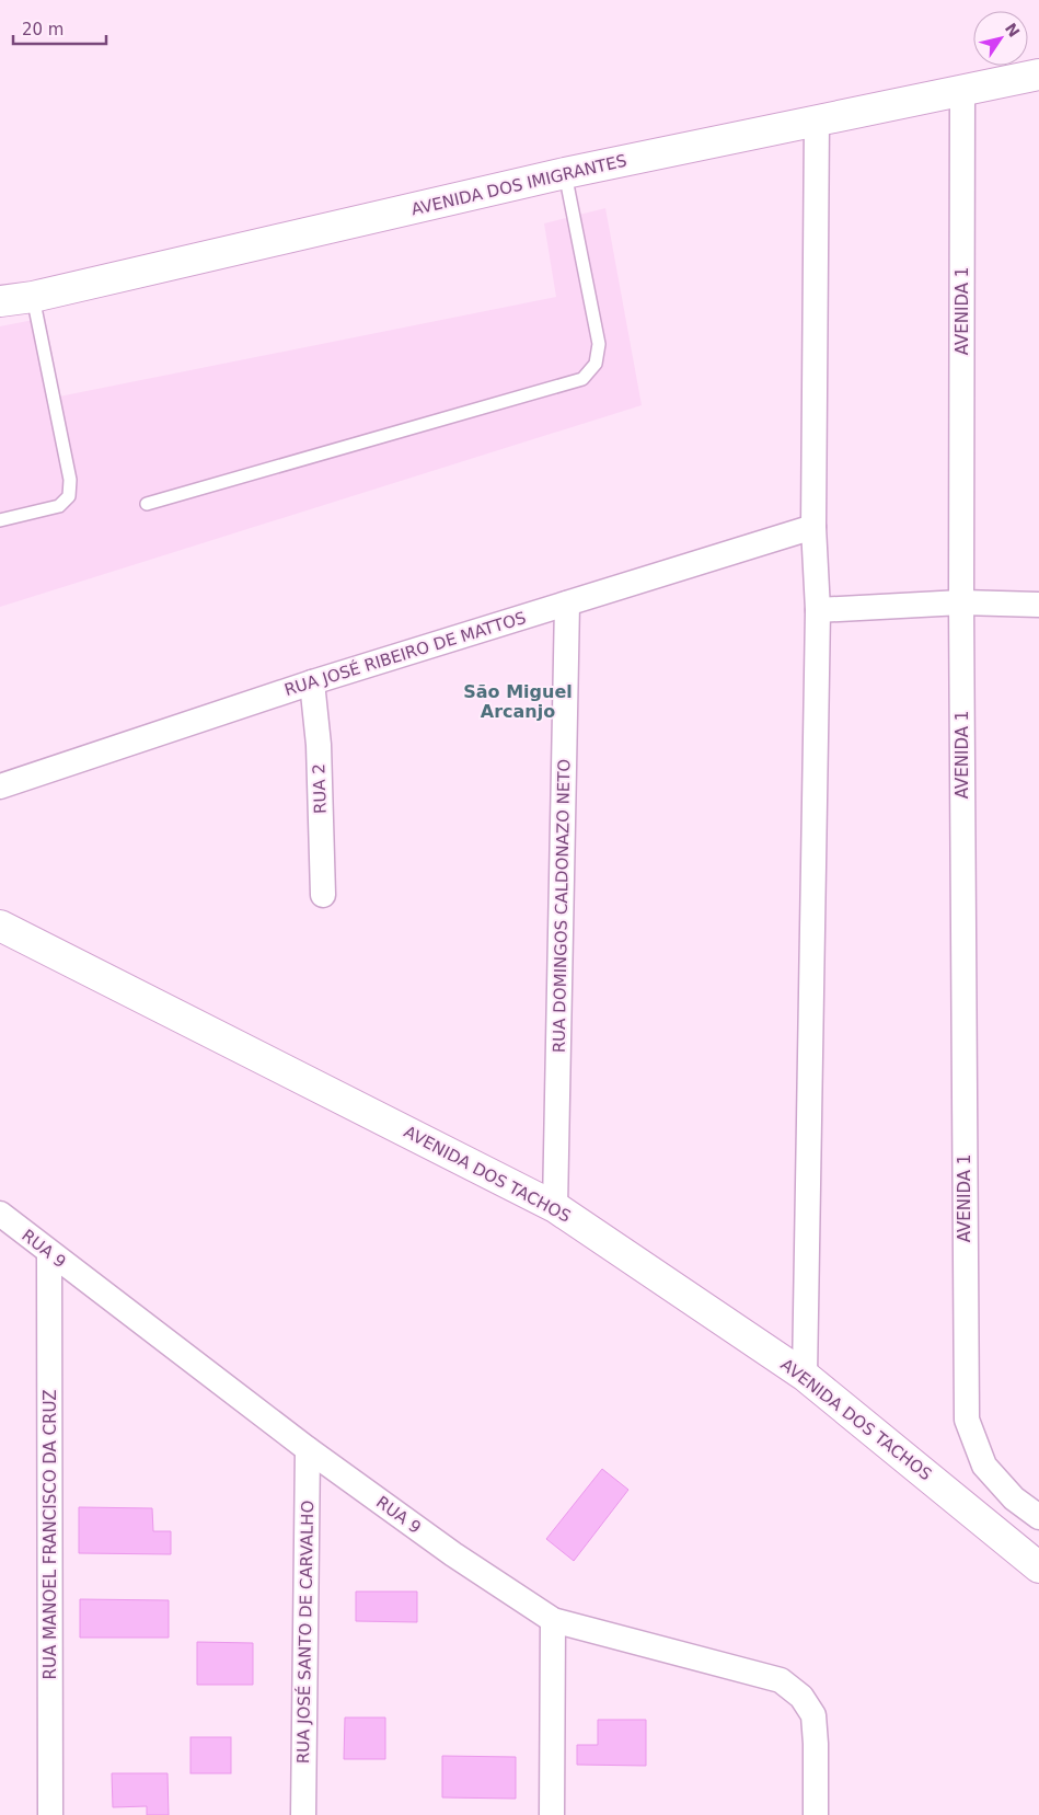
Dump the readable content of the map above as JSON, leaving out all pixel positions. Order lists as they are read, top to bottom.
{
  "streets": {
    "street": [
      "AVENIDA DOS IMIGRANTES",
      "AVENIDA 1",
      "RUA JOSÉ RIBEIRO DE MATTOS",
      "RUA 2",
      "RUA DOMINGOS CALDONAZO NETO",
      "AVENIDA DOS TACHOS",
      "RUA 9",
      "RUA MANOEL FRANCISCO DA CRUZ",
      "RUA JOSÉ SANTO DE CARVALHO"
    ]
  },
  "crossings": [
    ["AVENIDA DOS IMIGRANTES", "AVENIDA 1"],
    ["RUA JOSÉ RIBEIRO DE MATTOS", "RUA 2"],
    ["RUA JOSÉ RIBEIRO DE MATTOS", "RUA DOMINGOS CALDONAZO NETO"],
    ["RUA DOMINGOS CALDONAZO NETO", "AVENIDA DOS TACHOS"],
    ["RUA 9", "RUA MANOEL FRANCISCO DA CRUZ"],
    ["RUA 9", "RUA JOSÉ SANTO DE CARVALHO"]
  ],
  "districts": ["São Miguel Arcanjo"],
  "scale_bar": "20 m",
  "north": "top right"
}
